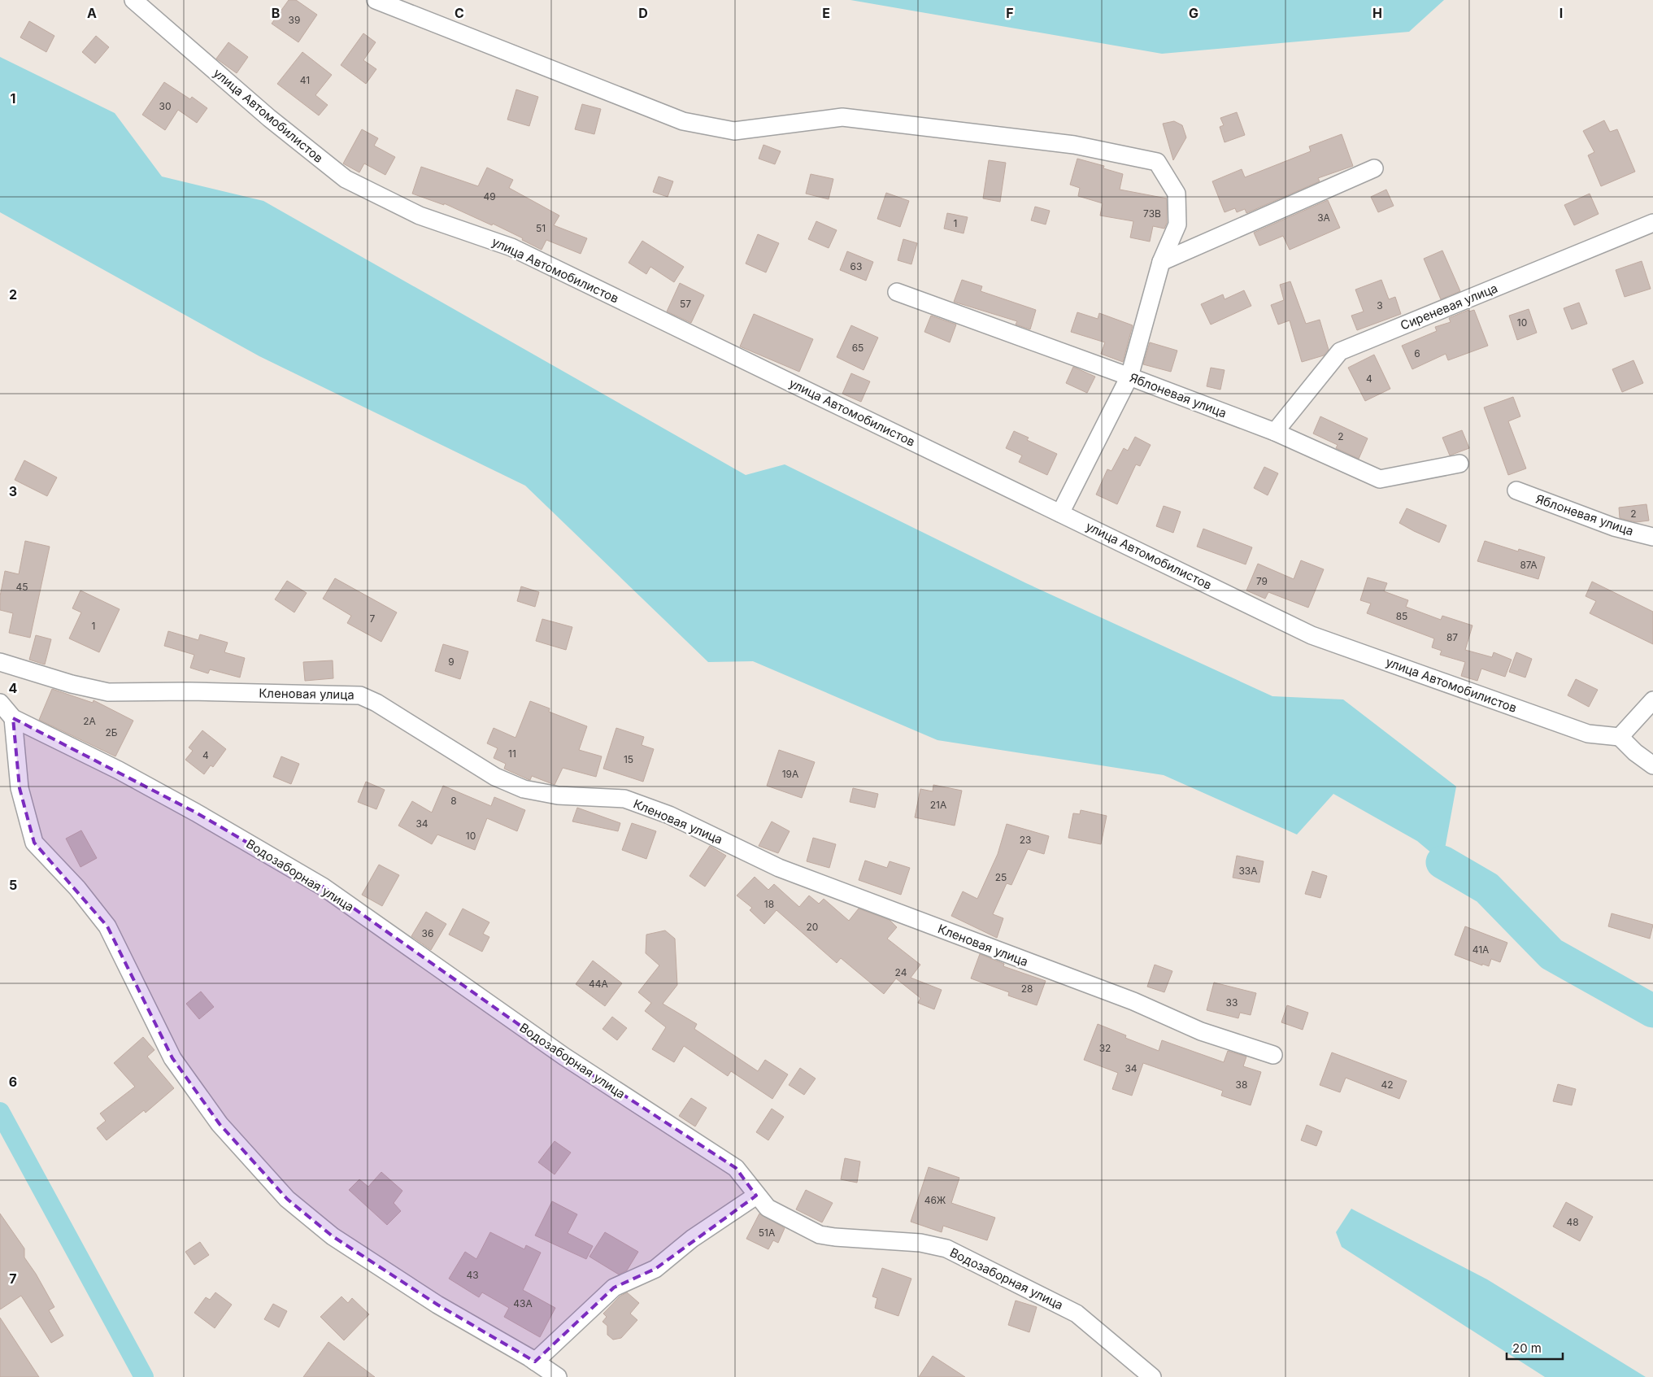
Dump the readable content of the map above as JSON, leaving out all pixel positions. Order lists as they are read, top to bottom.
{
  "streets": {
    "street": [
      "улица Автомобилистов",
      "Сиреневая улица",
      "Яблоневая улица",
      "Кленовая улица",
      "Водозаборная улица"
    ]
  },
  "crossings": [
    ["Сиреневая улица", "Яблоневая улица"]
  ],
  "house_numbers": [
    "39",
    "41",
    "30",
    "49",
    "73В",
    "3А",
    "1",
    "51",
    "63",
    "57",
    "3",
    "10",
    "65",
    "6",
    "4",
    "2",
    "2",
    "87А",
    "79",
    "45",
    "85",
    "7",
    "1",
    "87",
    "9",
    "2А",
    "2Б",
    "11",
    "4",
    "15",
    "19А",
    "8",
    "21А",
    "34",
    "10",
    "23",
    "33А",
    "25",
    "18",
    "20",
    "36",
    "41А",
    "24",
    "44А",
    "28",
    "33",
    "32",
    "34",
    "38",
    "42",
    "46Ж",
    "48",
    "51А",
    "43",
    "43А"
  ],
  "scale_bar": "20 m",
  "grid": {
    "columns": [
      "A",
      "B",
      "C",
      "D",
      "E",
      "F",
      "G",
      "H",
      "I"
    ],
    "rows": [
      "1",
      "2",
      "3",
      "4",
      "5",
      "6",
      "7"
    ]
  }
}
